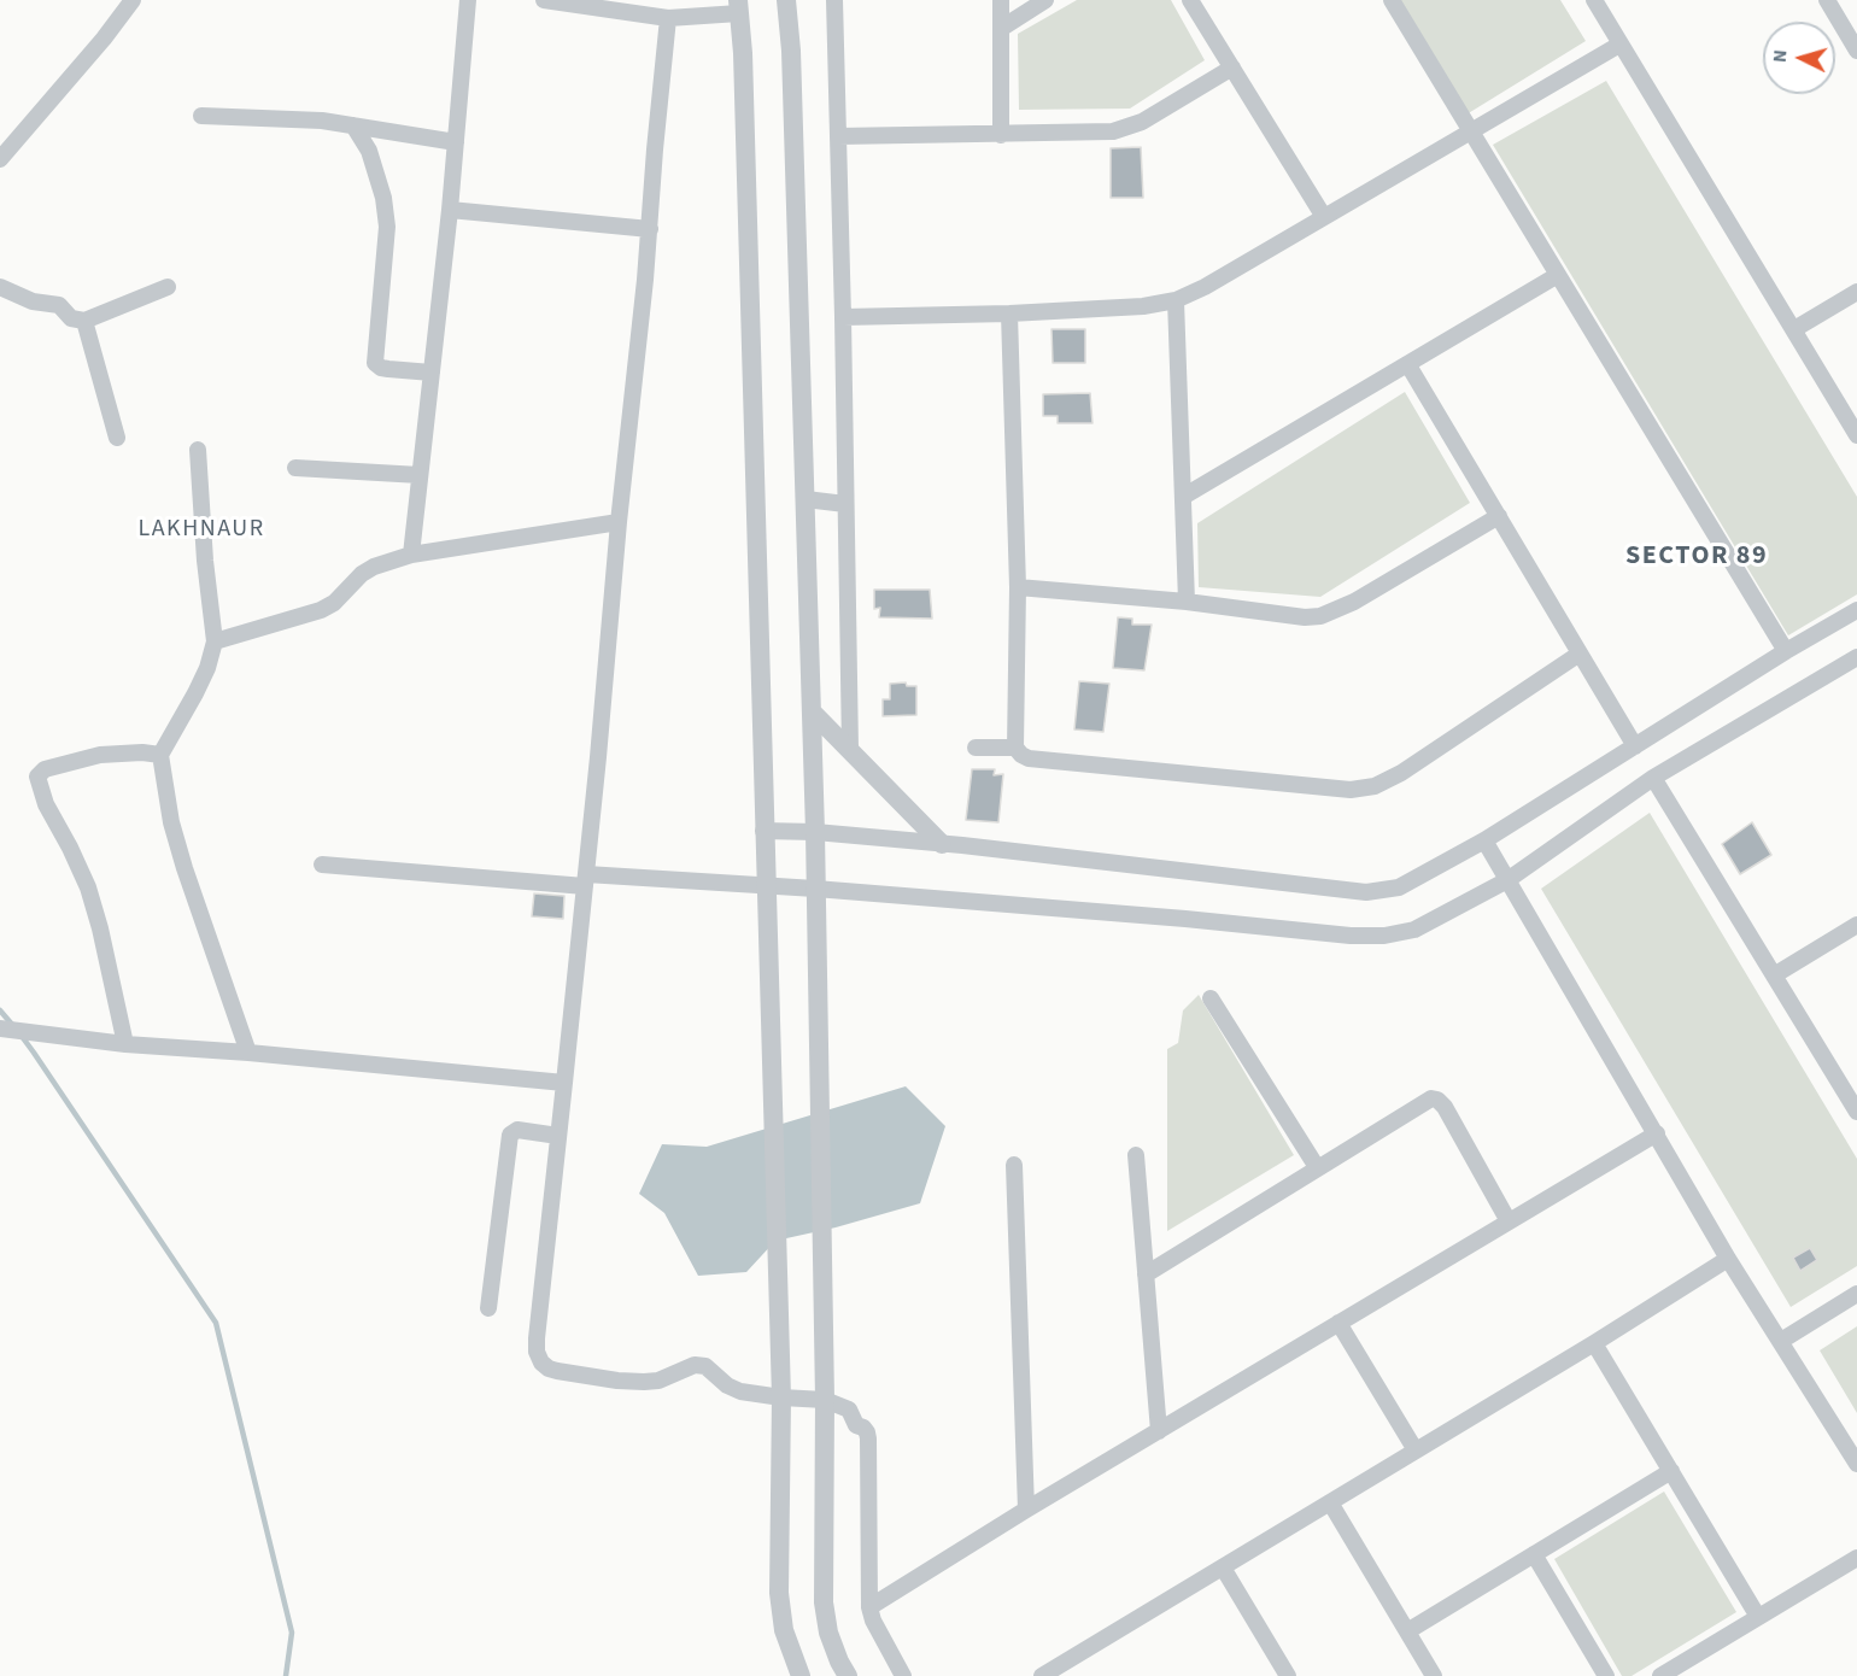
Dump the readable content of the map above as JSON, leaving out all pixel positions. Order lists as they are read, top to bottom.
{
  "districts": ["LAKHNAUR", "SECTOR 89"],
  "north": "left"
}
